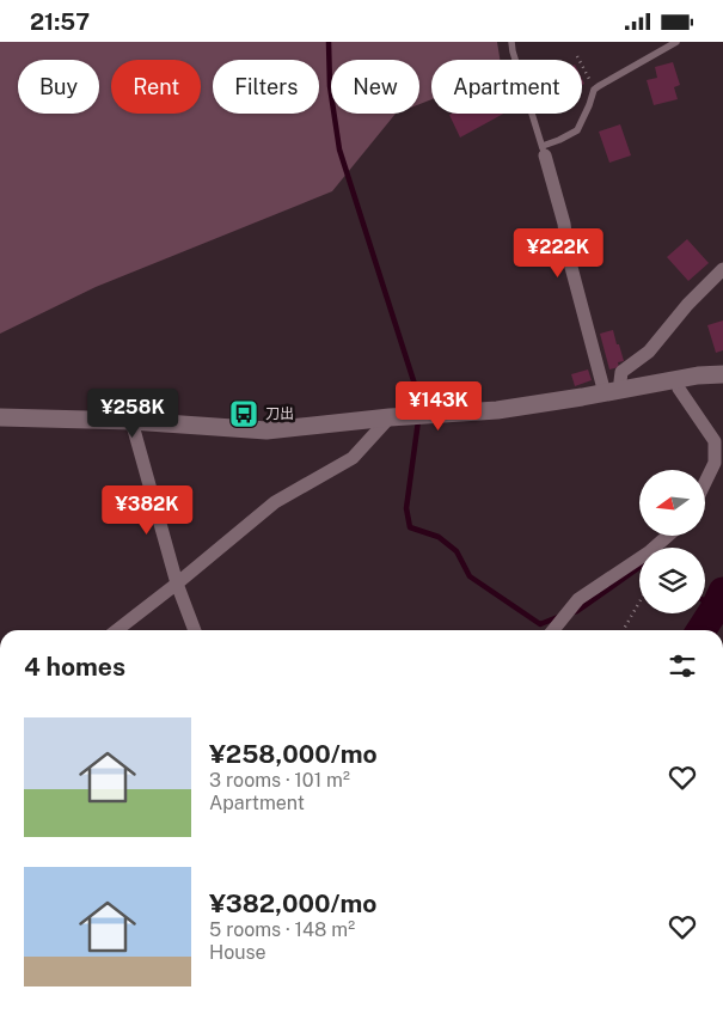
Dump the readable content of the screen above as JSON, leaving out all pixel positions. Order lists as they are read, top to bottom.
{
  "places": {
    "bus stop": ["刀出"]
  },
  "north": "left",
  "page": {
    "status": "21:57",
    "chip": [
      "Buy",
      "Rent",
      "Filters",
      "New",
      "Apartment"
    ],
    "price": [
      "¥222K",
      "¥143K",
      "¥258K",
      "¥382K"
    ],
    "heading": "4 homes",
    "list": [
      {
        "name": "¥258,000/mo",
        "note": "3 rooms · 101 m² · Apartment"
      },
      {
        "name": "¥382,000/mo",
        "note": "5 rooms · 148 m² · House"
      }
    ]
  }
}
